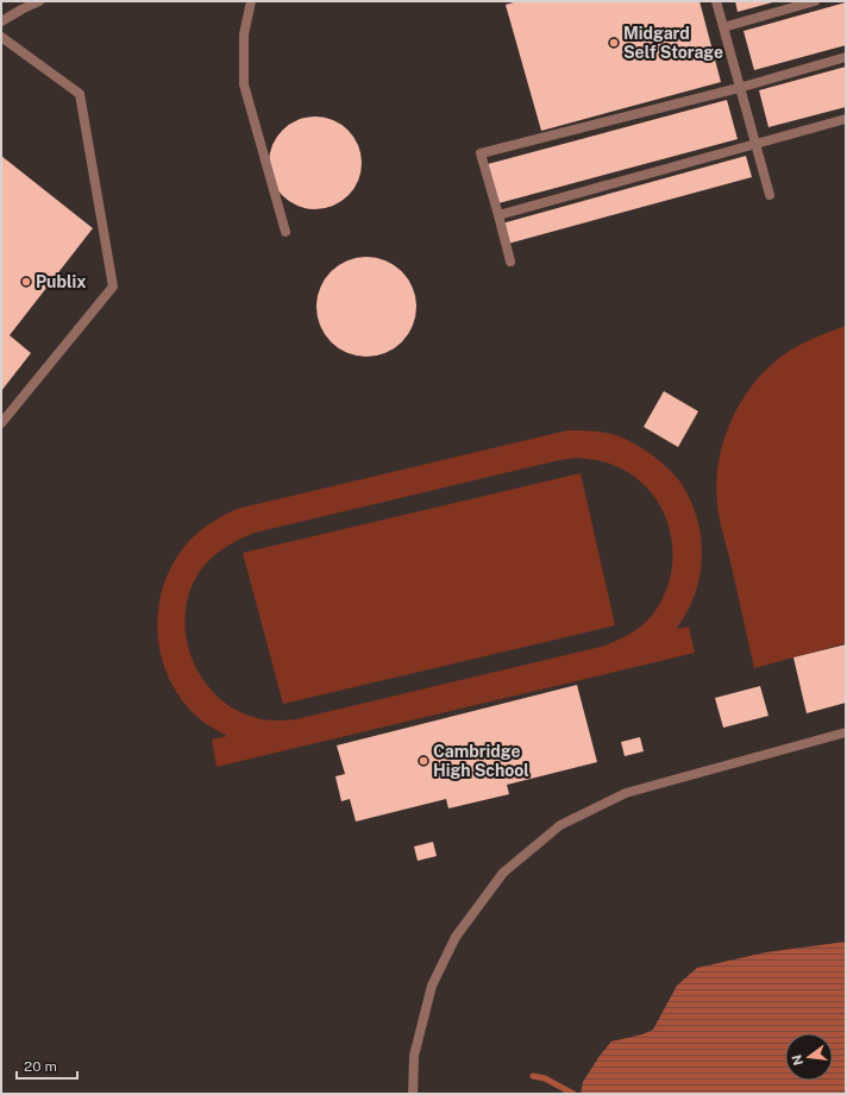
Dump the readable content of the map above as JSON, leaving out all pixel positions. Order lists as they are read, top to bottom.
{
  "places": ["Midgard Self Storage", "Publix", "Cambridge High School"],
  "scale_bar": "20 m",
  "north": "left"
}
